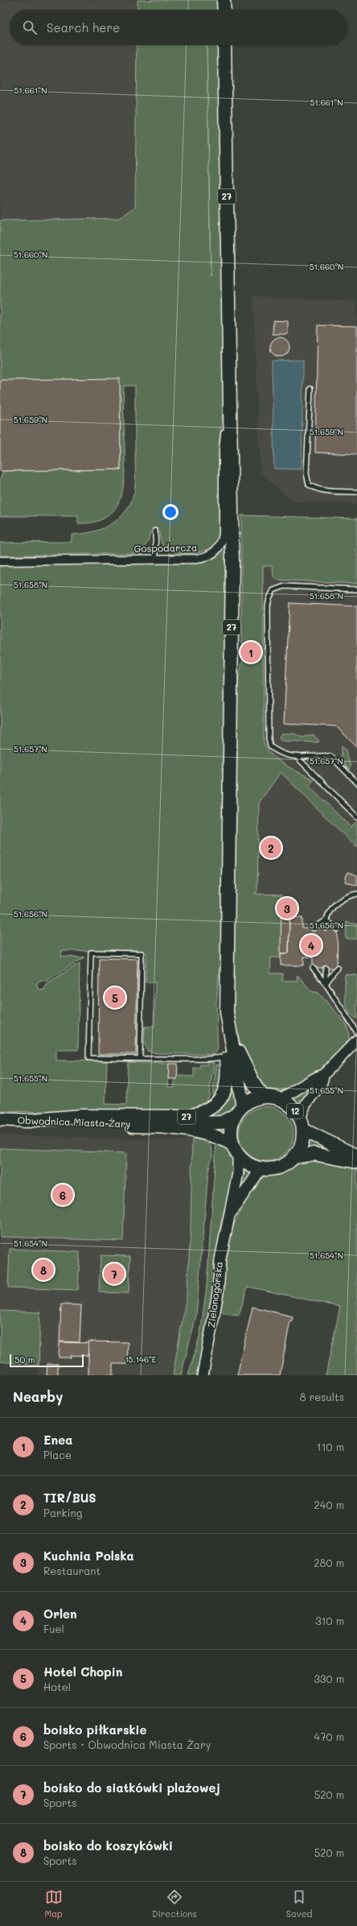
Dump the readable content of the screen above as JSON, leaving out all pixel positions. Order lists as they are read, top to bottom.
{
  "streets": {
    "main road": ["27", "12", "Obwodnica Miasta Żary"],
    "street": ["Gospodarcza", "Zielonogórska"]
  },
  "crossings": [
    ["27", "Gospodarcza"],
    ["27", "12"],
    ["27", "Obwodnica Miasta Żary"],
    ["27", "Zielonogórska"],
    ["12", "Zielonogórska"]
  ],
  "scale_bar": "50 m",
  "page": {
    "search": "Search here",
    "pins": [
      "1",
      "2",
      "3",
      "4",
      "5",
      "6",
      "8",
      "7"
    ],
    "scale": "50 m",
    "heading": ["Nearby", "8 results"],
    "list": [
      {
        "mark": "1",
        "name": "Enea",
        "note": "Place",
        "value": "110 m"
      },
      {
        "mark": "2",
        "name": "TIR/BUS",
        "note": "Parking",
        "value": "240 m"
      },
      {
        "mark": "3",
        "name": "Kuchnia Polska",
        "note": "Restaurant",
        "value": "280 m"
      },
      {
        "mark": "4",
        "name": "Orlen",
        "note": "Fuel",
        "value": "310 m"
      },
      {
        "mark": "5",
        "name": "Hotel Chopin",
        "note": "Hotel",
        "value": "330 m"
      },
      {
        "mark": "6",
        "name": "boisko piłkarskie",
        "note": "Sports · Obwodnica Miasta Żary",
        "value": "470 m"
      },
      {
        "mark": "7",
        "name": "boisko do siatkówki plażowej",
        "note": "Sports",
        "value": "520 m"
      },
      {
        "mark": "8",
        "name": "boisko do koszykówki",
        "note": "Sports",
        "value": "520 m"
      }
    ],
    "nav": ["Map", "Directions", "Saved"]
  },
  "coordinates": [
    "51.661°N",
    "51.660°N",
    "51.659°N",
    "51.658°N",
    "51.657°N",
    "51.656°N",
    "51.655°N",
    "51.654°N",
    "15.146°E"
  ]
}
